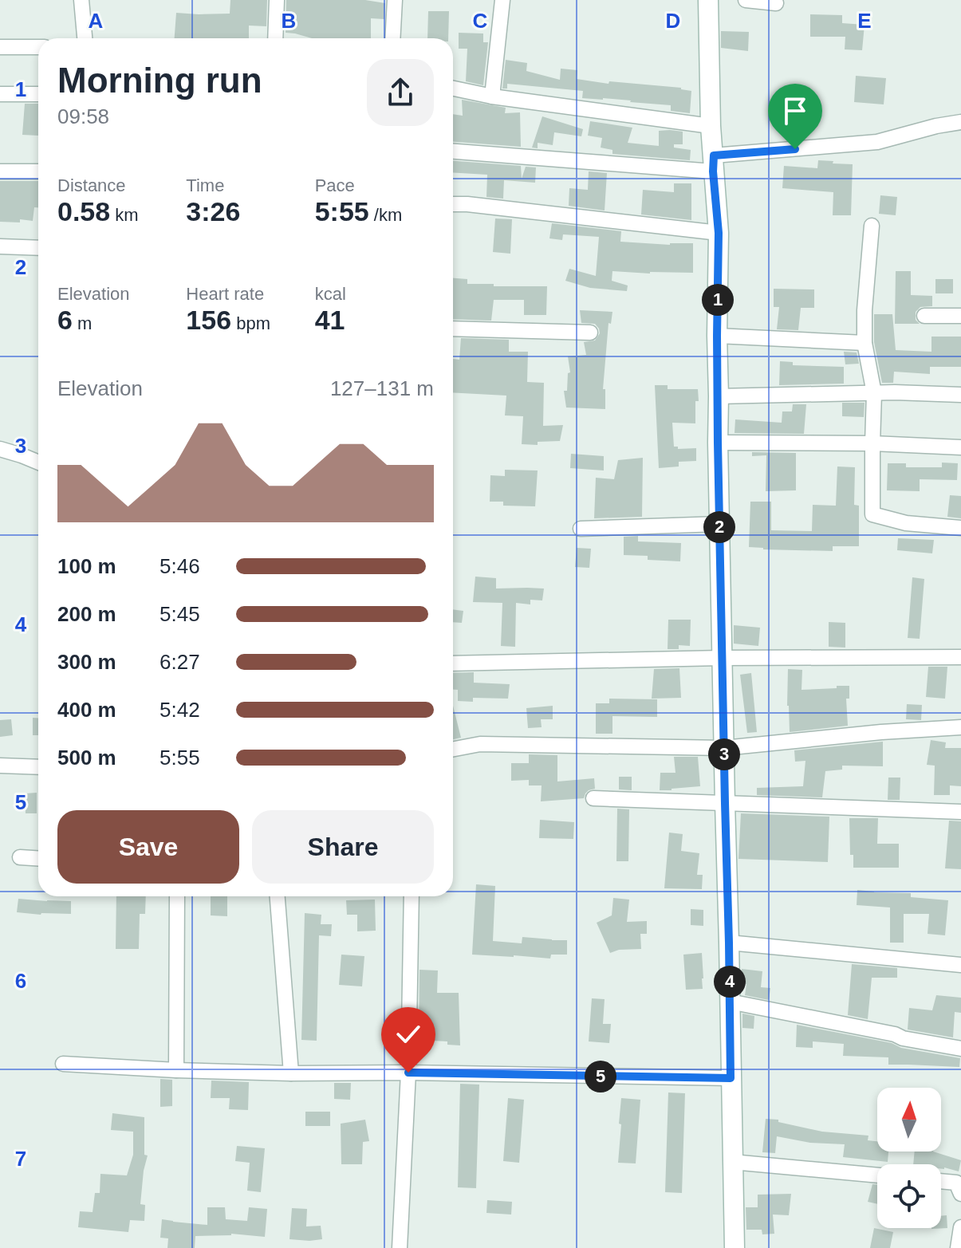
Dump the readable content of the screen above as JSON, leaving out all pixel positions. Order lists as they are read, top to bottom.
{
  "north": "top",
  "page": {
    "heading": ["Morning run", "09:58"],
    "stats": [
      ["Distance", "0.58 km"],
      ["Time", "3:26"],
      ["Pace", "5:55 /km"],
      ["Elevation", "6 m"],
      ["Heart rate", "156 bpm"],
      ["kcal", "41"]
    ],
    "pins": [
      "1",
      "2",
      "3",
      "4",
      "5"
    ],
    "chart": ["Elevation", "127–131 m"],
    "list": [
      {
        "name": "100 m",
        "note": "5:46"
      },
      {
        "name": "200 m",
        "note": "5:45"
      },
      {
        "name": "300 m",
        "note": "6:27"
      },
      {
        "name": "400 m",
        "note": "5:42"
      },
      {
        "name": "500 m",
        "note": "5:55"
      }
    ],
    "buttons": ["Save", "Share"]
  },
  "grid": {
    "columns": [
      "A",
      "B",
      "C",
      "D",
      "E"
    ],
    "rows": [
      "1",
      "2",
      "3",
      "4",
      "5",
      "6",
      "7"
    ]
  }
}
